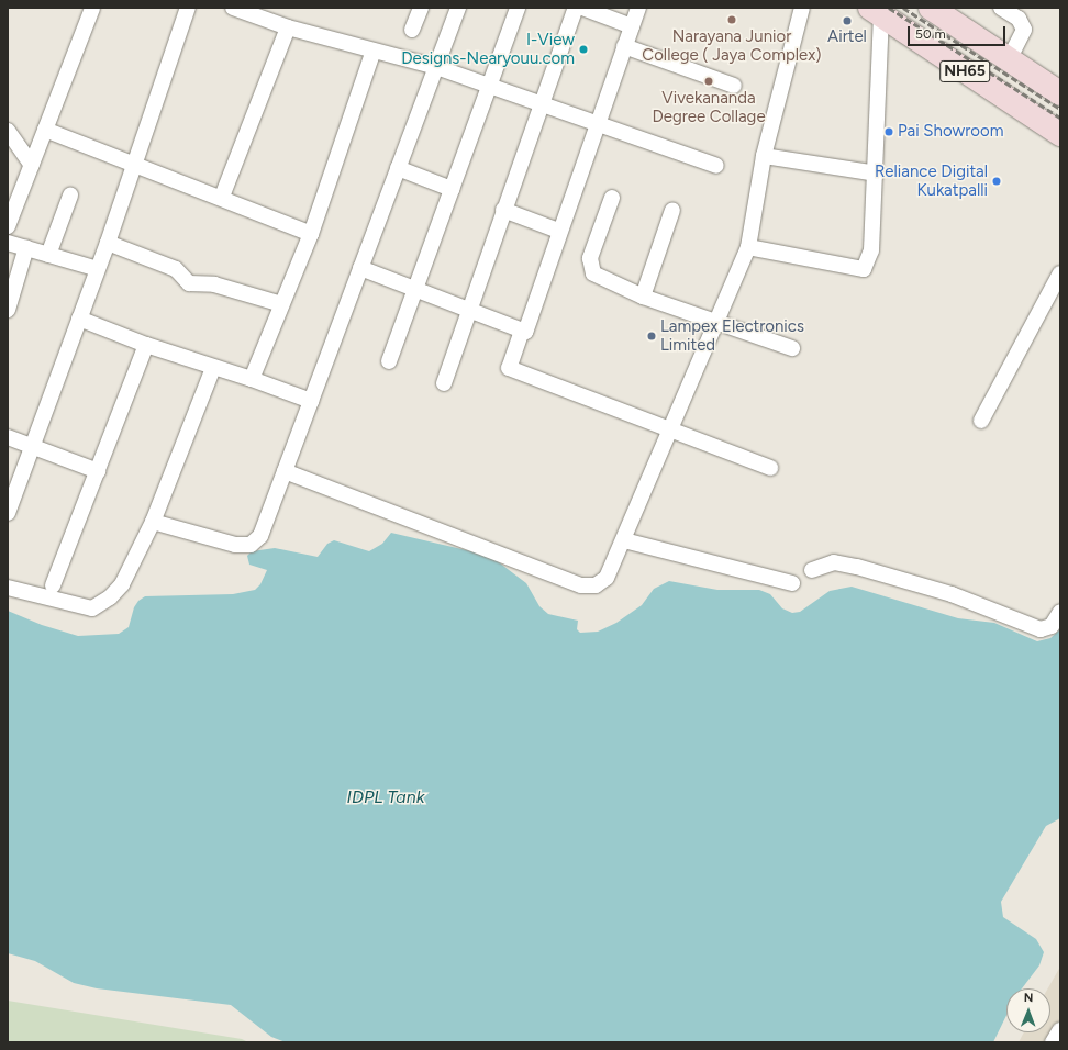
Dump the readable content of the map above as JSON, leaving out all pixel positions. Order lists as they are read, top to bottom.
{
  "streets": {
    "highway": ["NH65"]
  },
  "water": ["IDPL Tank"],
  "places": [
    "Narayana Junior College ( Jaya Complex)",
    "Airtel",
    "I-View Designs-Nearyouu.com",
    "Vivekananda Degree Collage",
    "Pai Showroom",
    "Reliance Digital Kukatpalli",
    "Lampex Electronics Limited"
  ],
  "scale_bar": "50 m",
  "north": "top"
}
